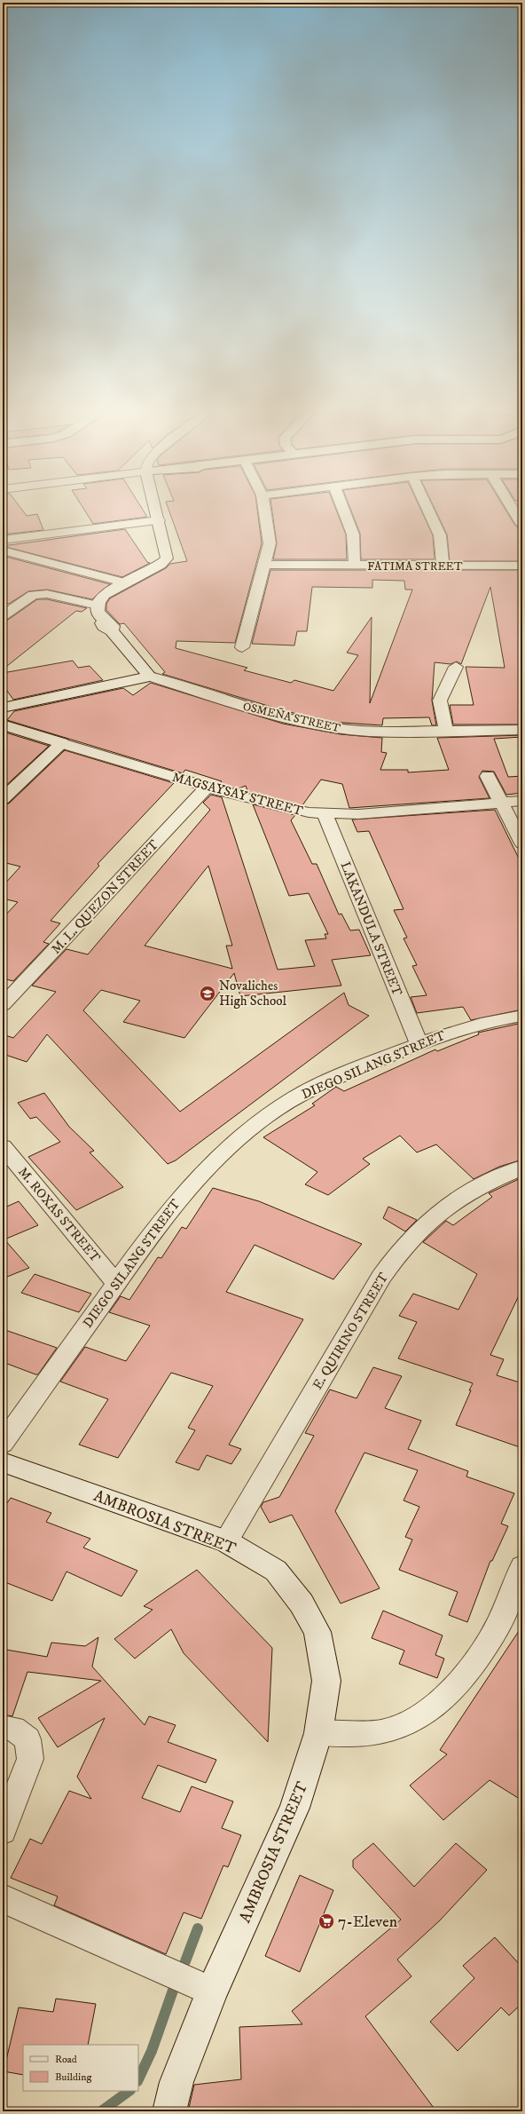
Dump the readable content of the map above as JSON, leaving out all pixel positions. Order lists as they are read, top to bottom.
{
  "streets": {
    "street": [
      "FATIMA STREET",
      "OSMEÑA STREET",
      "MAGSAYSAY STREET",
      "M. L. QUEZON STREET",
      "LAKANDULA STREET",
      "DIEGO SILANG STREET",
      "M. ROXAS STREET",
      "E. QUIRINO STREET",
      "AMBROSIA STREET"
    ]
  },
  "crossings": [
    ["MAGSAYSAY STREET", "M. L. QUEZON STREET"],
    ["MAGSAYSAY STREET", "LAKANDULA STREET"],
    ["LAKANDULA STREET", "DIEGO SILANG STREET"],
    ["DIEGO SILANG STREET", "M. ROXAS STREET"],
    ["E. QUIRINO STREET", "AMBROSIA STREET"]
  ],
  "places": {
    "school or university": ["Novaliches High School"],
    "supermarket": ["7-Eleven"]
  },
  "legend": ["Road", "Building"]
}
